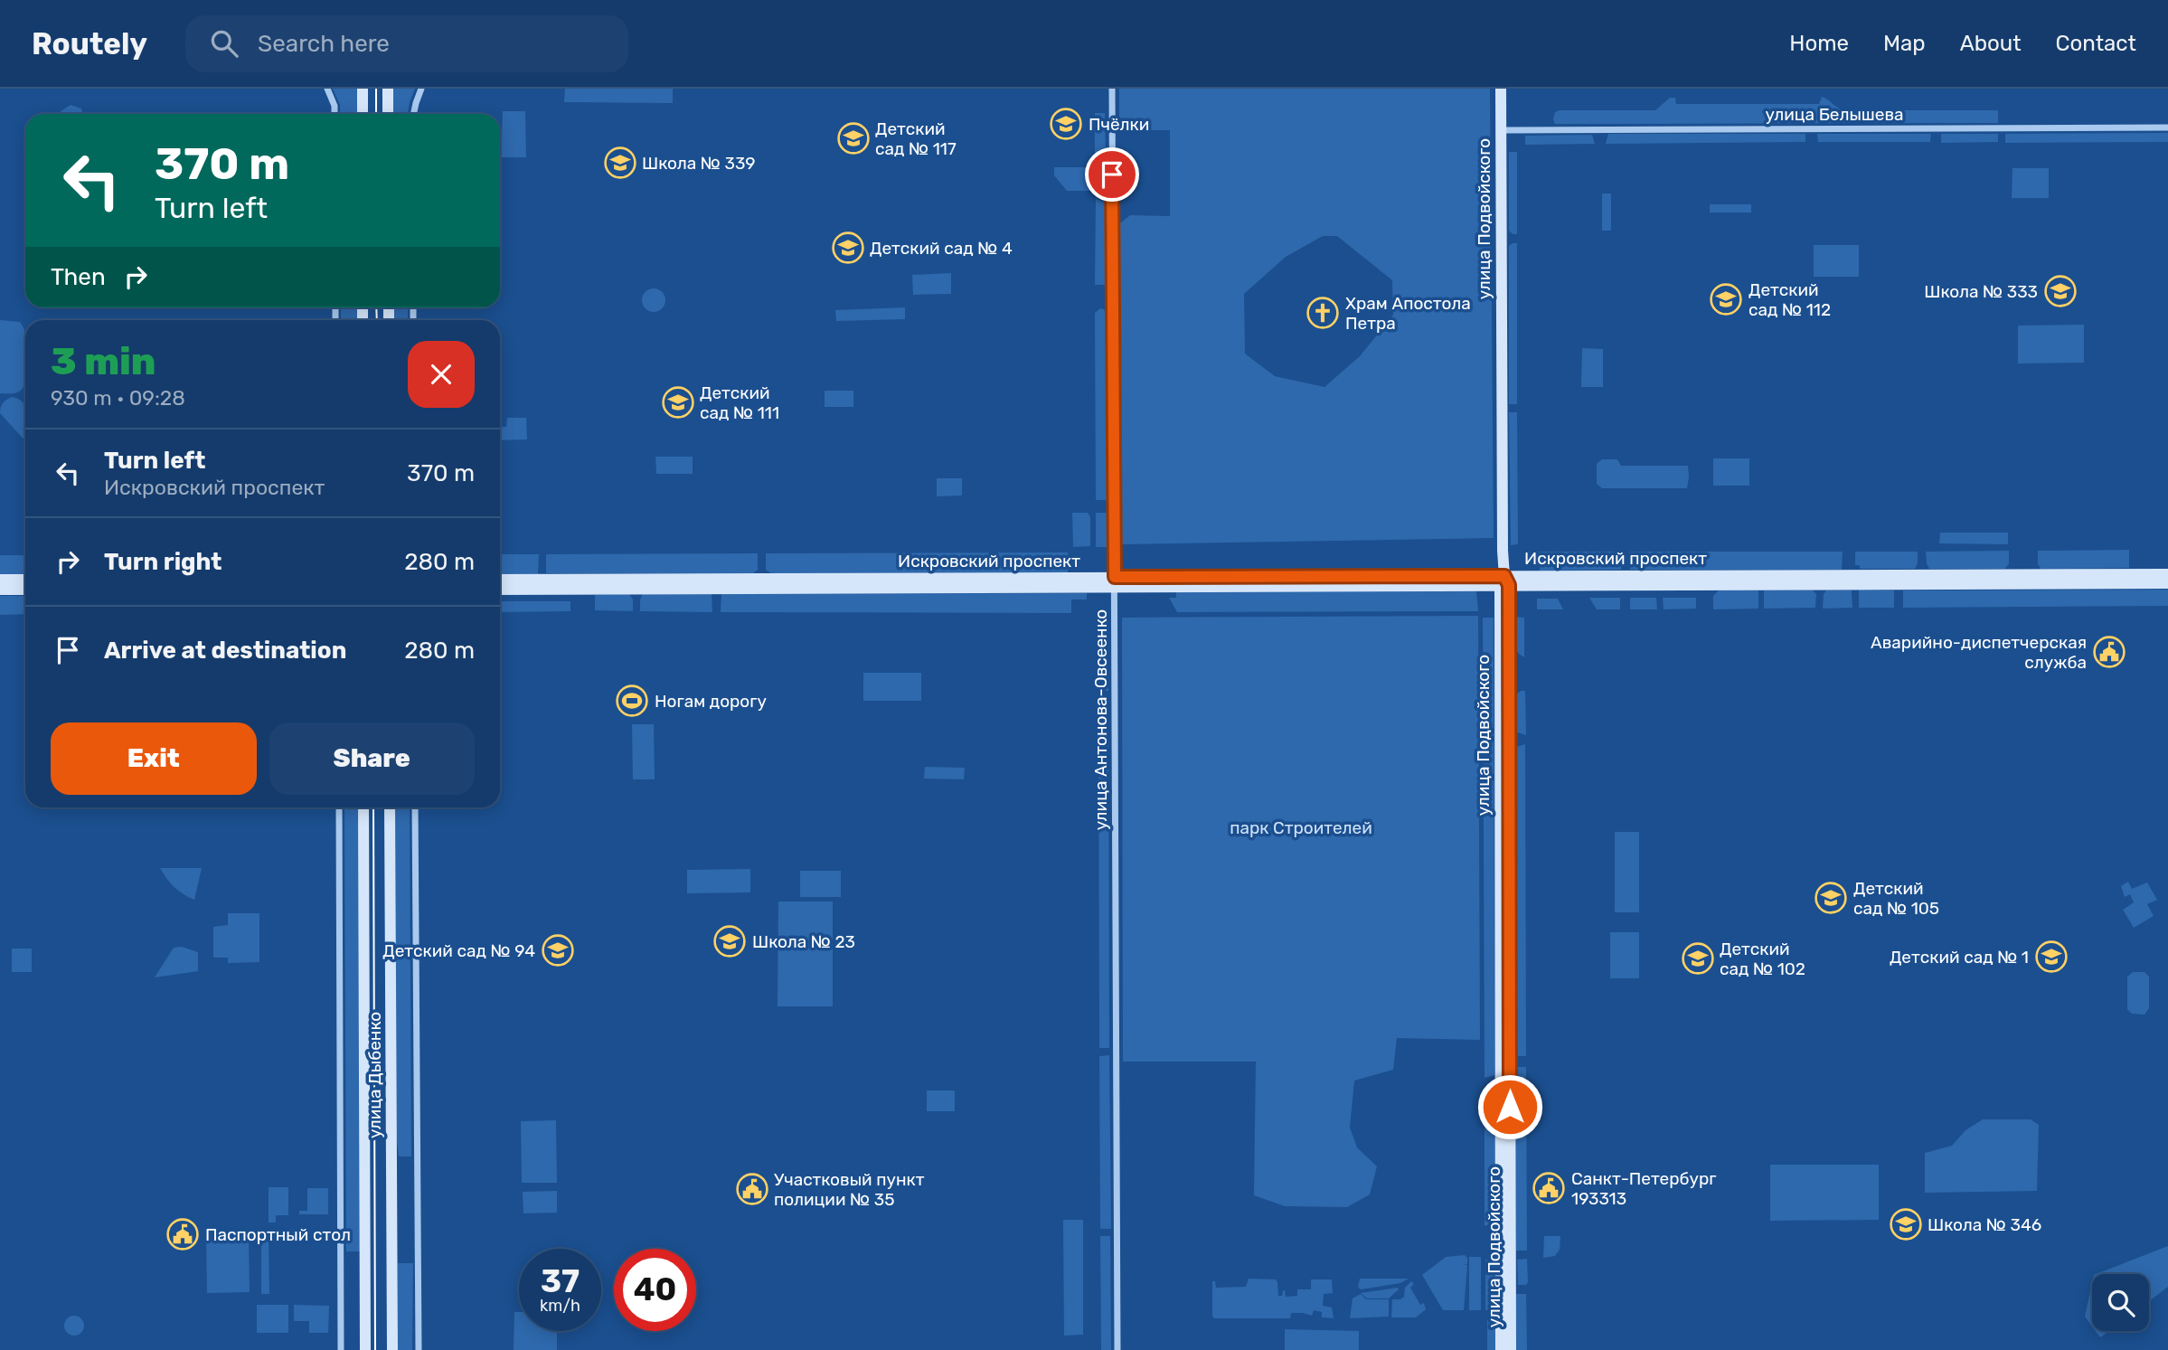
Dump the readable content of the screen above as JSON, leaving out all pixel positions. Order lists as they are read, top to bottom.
{
  "streets": {
    "street": [
      "улица Белышева",
      "улица Подвойского",
      "Искровский проспект",
      "улица Антонова-Овсеенко",
      "улица Дыбенко"
    ]
  },
  "crossings": [
    ["улица Белышева", "улица Подвойского"],
    ["улица Подвойского", "Искровский проспект"],
    ["Искровский проспект", "улица Антонова-Овсеенко"]
  ],
  "parks": ["парк Строителей"],
  "places": {
    "school or university": [
      "Пчёлки",
      "Детский сад № 117",
      "Школа № 339",
      "Детский сад № 4",
      "Школа № 333",
      "Детский сад № 112",
      "Детский сад № 111",
      "Детский сад № 105",
      "Школа № 23",
      "Детский сад № 94",
      "Детский сад № 1",
      "Детский сад № 102",
      "Школа № 346"
    ],
    "church": ["Храм Апостола Петра"],
    "public building": [
      "Аварийно-диспетчерская служба",
      "Санкт-Петербург 193313",
      "Участковый пункт полиции № 35",
      "Паспортный стол"
    ],
    "sports": ["Ногам дорогу"]
  },
  "page": {
    "header": "Routely",
    "search": "Search here",
    "nav": [
      "Home",
      "Map",
      "About",
      "Contact"
    ],
    "turn": ["370 m", "Turn left"],
    "then": "Then",
    "heading": ["3 min", "930 m · 09:28"],
    "list": [
      {
        "name": "Turn left",
        "note": "Искровский проспект",
        "value": "370 m"
      },
      {
        "name": "Turn right",
        "value": "280 m"
      },
      {
        "name": "Arrive at destination",
        "value": "280 m"
      }
    ],
    "buttons": ["Exit", "Share"],
    "speed": "37 km/h",
    "limit": "40"
  }
}
